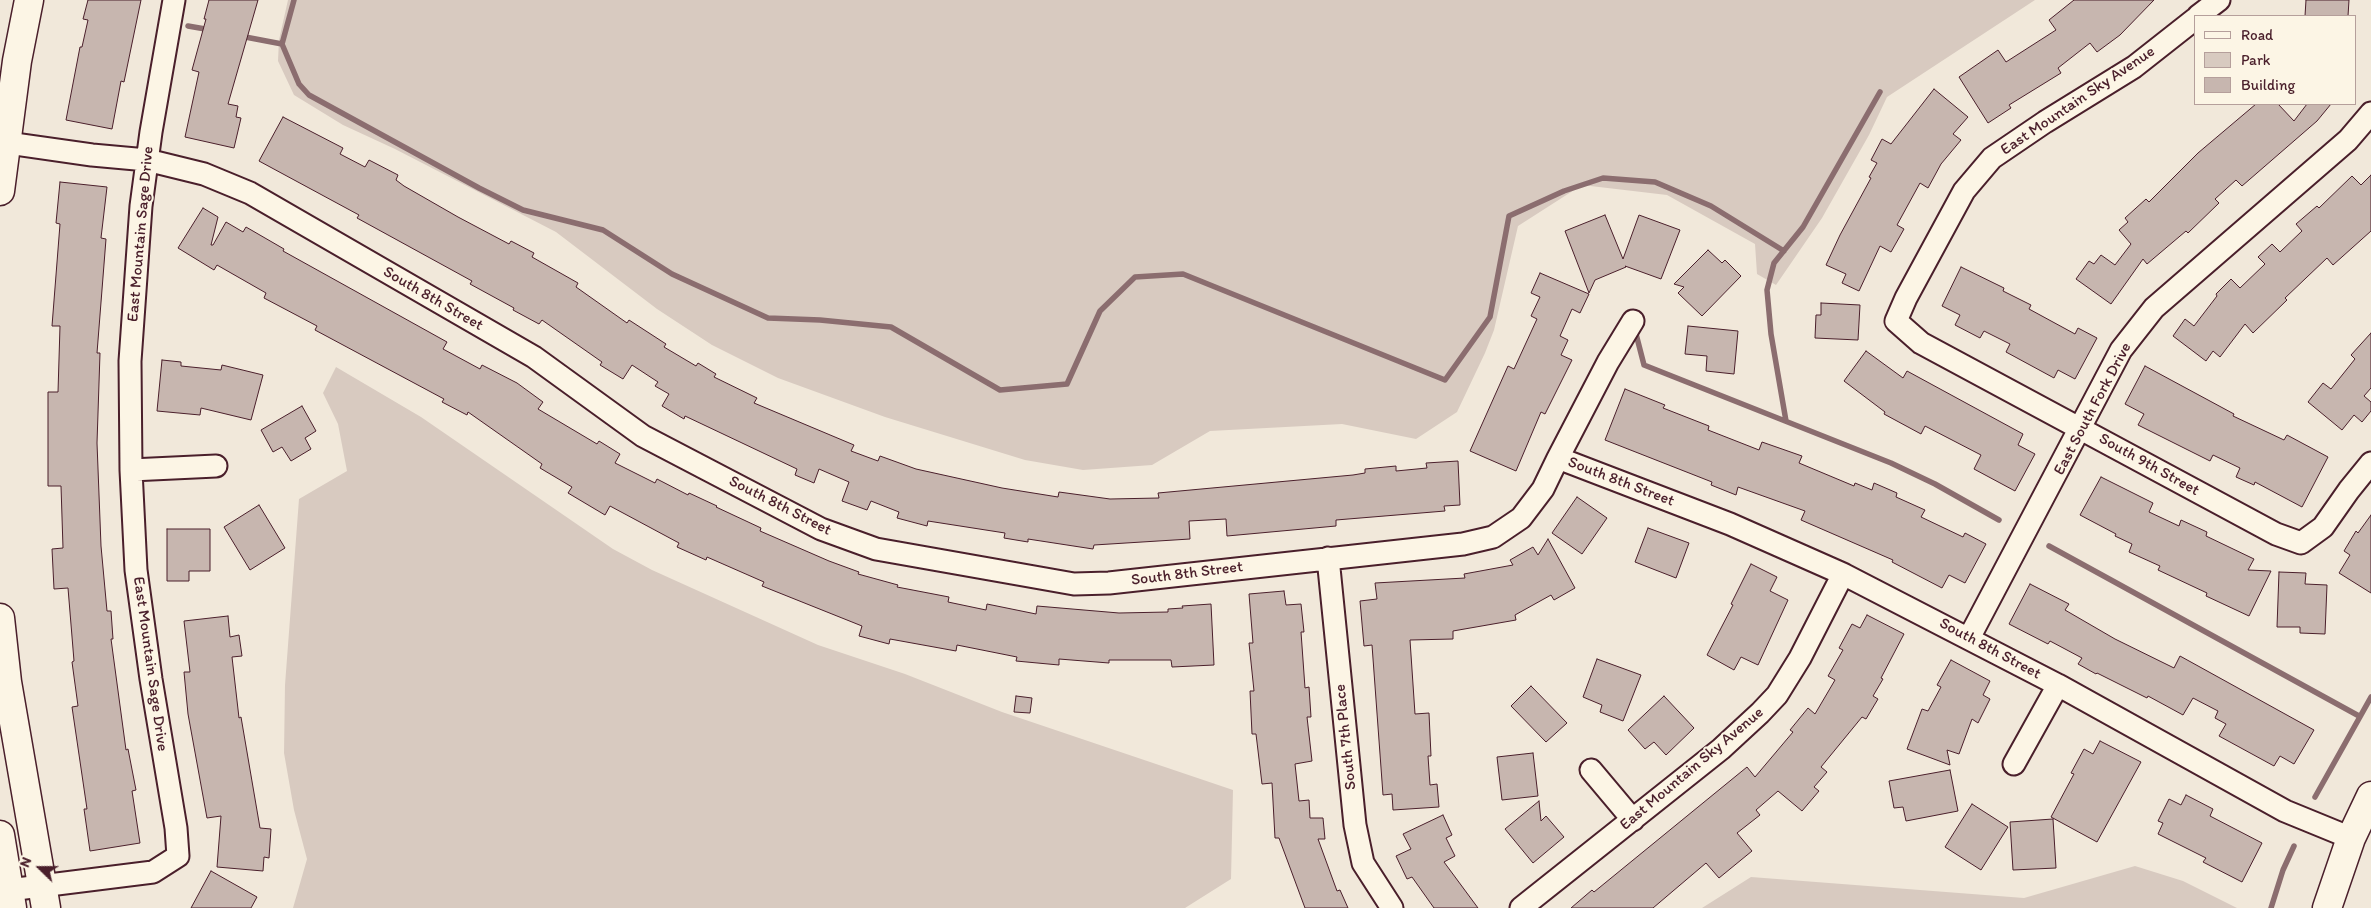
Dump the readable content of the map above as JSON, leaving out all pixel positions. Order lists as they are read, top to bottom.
{
  "streets": {
    "street": [
      "East Mountain Sky Avenue",
      "East Mountain Sage Drive",
      "South 8th Street",
      "East South Fork Drive",
      "South 9th Street",
      "South 7th Place"
    ]
  },
  "crossings": [
    ["East Mountain Sky Avenue", "South 8th Street"],
    ["East Mountain Sky Avenue", "South 9th Street"],
    ["East Mountain Sage Drive", "South 8th Street"],
    ["South 8th Street", "East South Fork Drive"],
    ["South 8th Street", "South 7th Place"],
    ["East South Fork Drive", "South 9th Street"]
  ],
  "legend": ["Road", "Park", "Building"],
  "north": "left"
}
